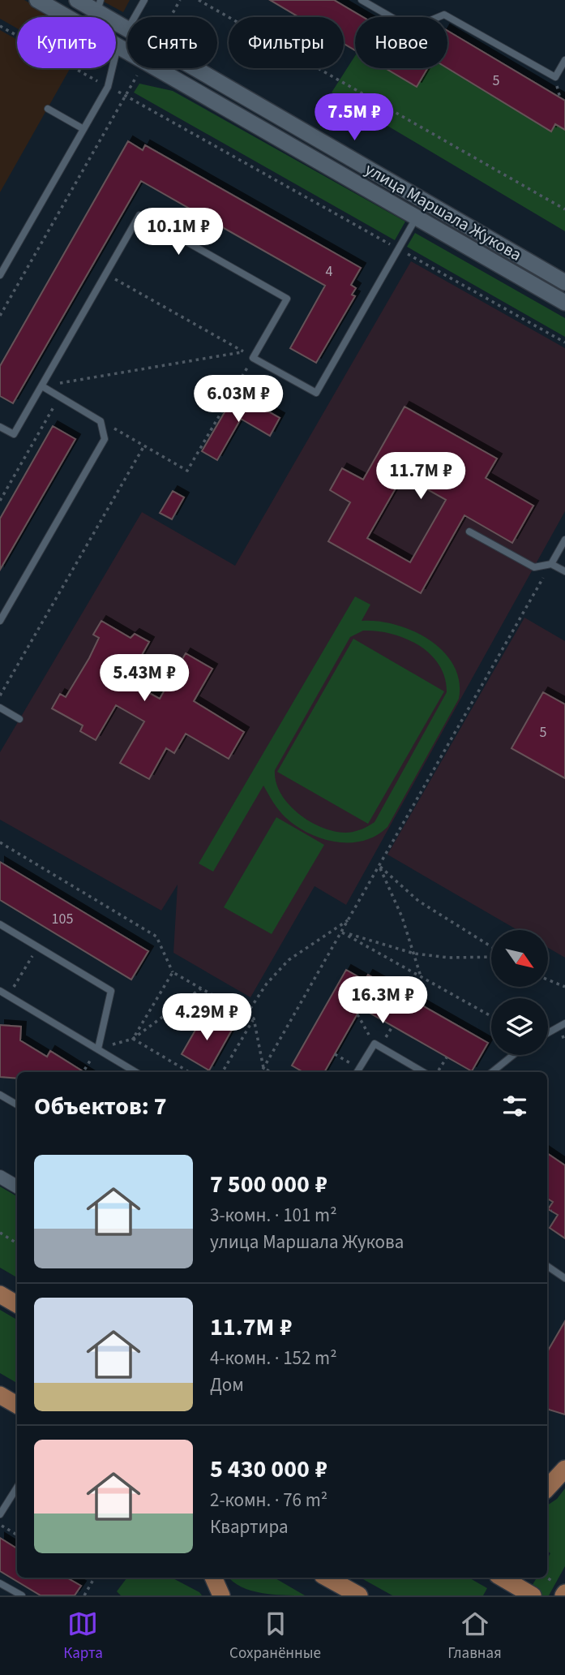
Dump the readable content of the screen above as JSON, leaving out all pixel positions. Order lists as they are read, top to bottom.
{
  "streets": {
    "street": ["улица Маршала Жукова"]
  },
  "house_numbers": [
    "5",
    "4",
    "5",
    "105"
  ],
  "north": "bottom right",
  "page": {
    "chip": [
      "Купить",
      "Снять",
      "Фильтры",
      "Новое"
    ],
    "price": [
      "7.5M ₽",
      "10.1M ₽",
      "6.03M ₽",
      "11.7M ₽",
      "5.43M ₽",
      "16.3M ₽",
      "4.29M ₽"
    ],
    "heading": "Объектов: 7",
    "list": [
      {
        "name": "7 500 000 ₽",
        "note": "3-комн. · 101 m² · улица Маршала Жукова"
      },
      {
        "name": "11.7M ₽",
        "note": "4-комн. · 152 m² · Дом"
      },
      {
        "name": "5 430 000 ₽",
        "note": "2-комн. · 76 m² · Квартира"
      }
    ],
    "tabs": ["Карта", "Сохранённые", "Главная"]
  }
}
